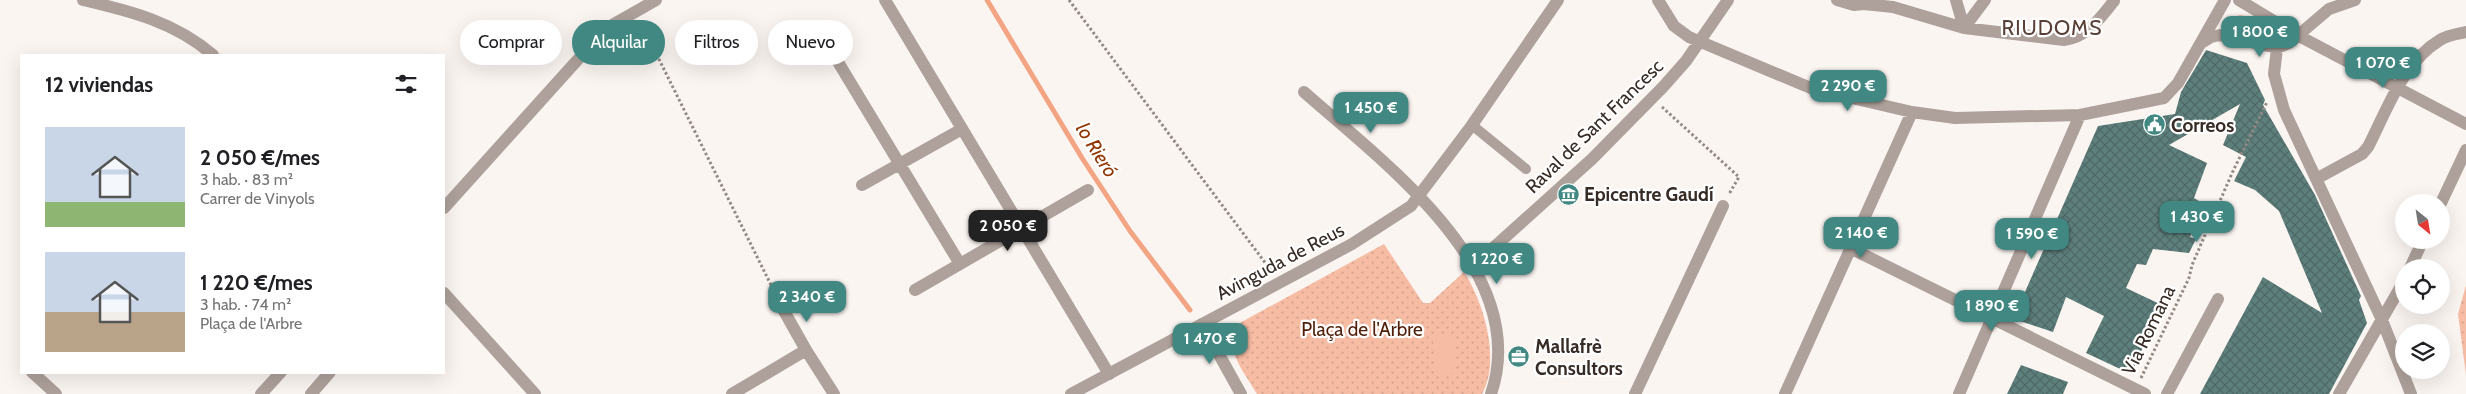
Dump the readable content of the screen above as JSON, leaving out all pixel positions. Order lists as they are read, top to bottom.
{
  "streets": {
    "street": ["Raval de Sant Francesc", "Avinguda de Reus"],
    "path": ["Via Romana"]
  },
  "districts": ["RIUDOMS"],
  "water": ["lo Rieró"],
  "parks": ["Plaça de l'Arbre"],
  "places": {
    "public building": ["Correos"],
    "museum": ["Epicentre Gaudí"],
    "office": ["Mallafrè Consultors"]
  },
  "north": "bottom right",
  "page": {
    "price": [
      "1 800 €",
      "1 070 €",
      "2 290 €",
      "1 450 €",
      "1 430 €",
      "2 050 €",
      "2 140 €",
      "1 590 €",
      "1 220 €",
      "2 340 €",
      "1 890 €",
      "1 470 €"
    ],
    "chip": [
      "Comprar",
      "Alquilar",
      "Filtros",
      "Nuevo"
    ],
    "heading": "12 viviendas",
    "list": [
      {
        "name": "2 050 €/mes",
        "note": "3 hab. · 83 m² · Carrer de Vinyols"
      },
      {
        "name": "1 220 €/mes",
        "note": "3 hab. · 74 m² · Plaça de l'Arbre"
      }
    ]
  }
}
